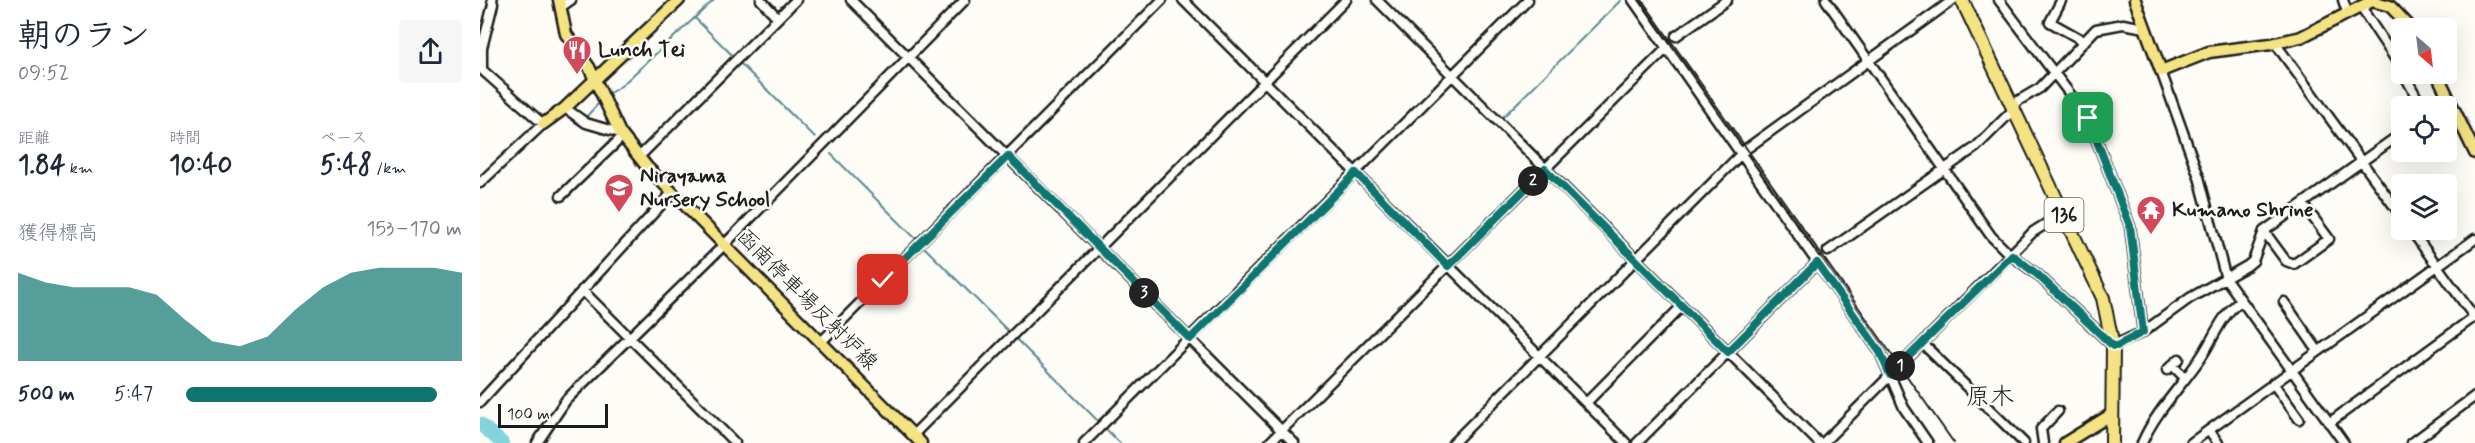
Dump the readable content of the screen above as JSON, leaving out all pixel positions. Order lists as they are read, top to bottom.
{
  "streets": {
    "highway": ["136"],
    "main road": ["函南停車場反射炉線"]
  },
  "districts": ["原木"],
  "places": {
    "restaurant": ["Lunch Tei"],
    "school or university": ["Nirayama Nursery School"],
    "temple": ["Kumano Shrine"]
  },
  "scale_bar": "100 m",
  "north": "bottom right",
  "page": {
    "heading": ["朝のラン", "09:52"],
    "stats": [
      ["距離", "1.84 km"],
      ["時間", "10:40"],
      ["ペース", "5:48 /km"]
    ],
    "pins": ["2", "3", "1"],
    "chart": ["獲得標高", "153–170 m"],
    "list": [
      {
        "name": "500 m",
        "note": "5:47"
      }
    ],
    "scale": "100 m"
  }
}
